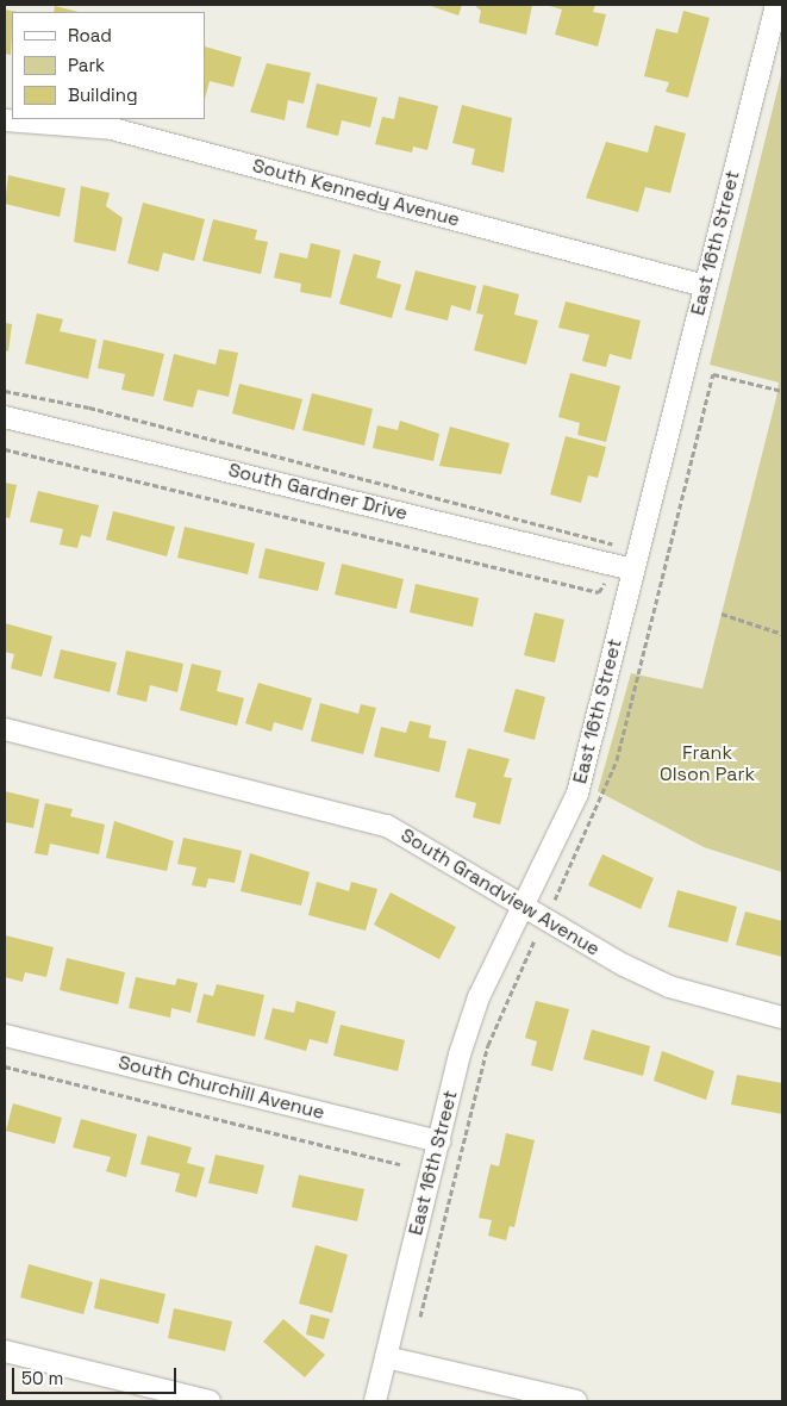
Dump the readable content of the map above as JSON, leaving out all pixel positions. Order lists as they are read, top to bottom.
{
  "streets": {
    "street": [
      "South Kennedy Avenue",
      "East 16th Street",
      "South Gardner Drive",
      "South Grandview Avenue",
      "South Churchill Avenue"
    ]
  },
  "crossings": [
    ["South Kennedy Avenue", "East 16th Street"],
    ["East 16th Street", "South Gardner Drive"],
    ["East 16th Street", "South Grandview Avenue"],
    ["East 16th Street", "South Churchill Avenue"]
  ],
  "parks": ["Frank Olson Park"],
  "legend": ["Road", "Park", "Building"],
  "scale_bar": "50 m"
}
